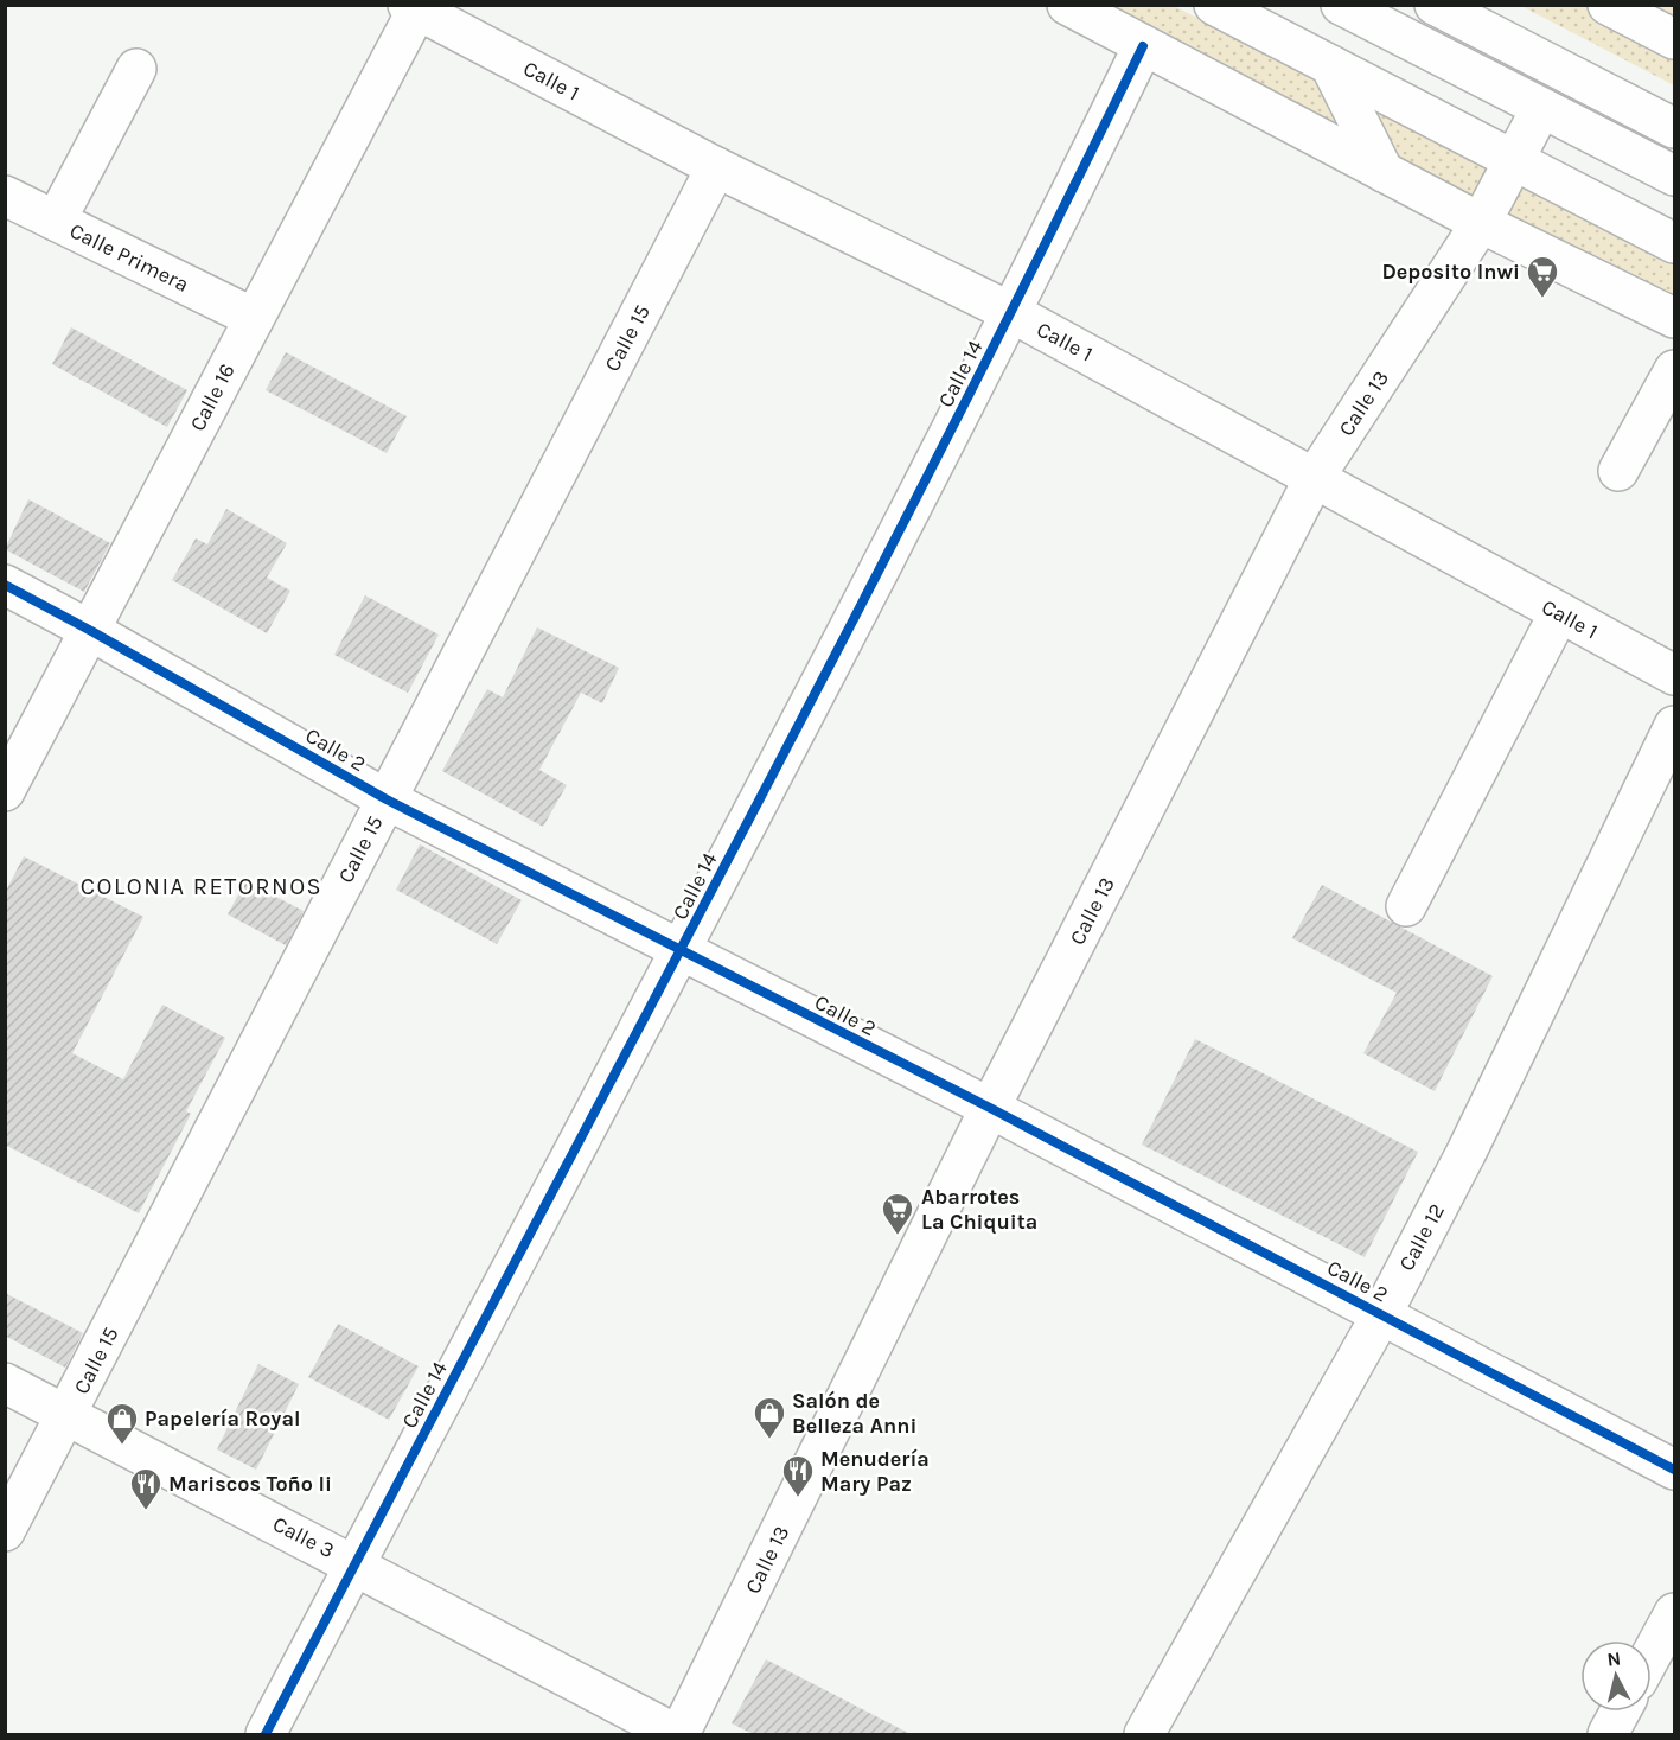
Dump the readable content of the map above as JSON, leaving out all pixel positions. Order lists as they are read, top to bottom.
{
  "streets": {
    "street": [
      "Calle 1",
      "Calle Primera",
      "Calle 15",
      "Calle 14",
      "Calle 16",
      "Calle 13",
      "Calle 2",
      "Calle 12",
      "Calle 3"
    ]
  },
  "crossings": [
    ["Calle 1", "Calle 15"],
    ["Calle 1", "Calle 14"],
    ["Calle 1", "Calle 16"],
    ["Calle 1", "Calle 13"],
    ["Calle Primera", "Calle 16"],
    ["Calle 15", "Calle 2"],
    ["Calle 15", "Calle 3"],
    ["Calle 14", "Calle 2"],
    ["Calle 14", "Calle 3"],
    ["Calle 16", "Calle 2"],
    ["Calle 13", "Calle 2"],
    ["Calle 13", "Calle 3"],
    ["Calle 2", "Calle 12"]
  ],
  "districts": ["COLONIA RETORNOS"],
  "places": {
    "supermarket": ["Deposito Inwi", "Abarrotes La Chiquita"],
    "shop": ["Salón de Belleza Anni", "Papelería Royal"],
    "restaurant": ["Menudería Mary Paz", "Mariscos Toño Ii"]
  },
  "north": "top"
}
